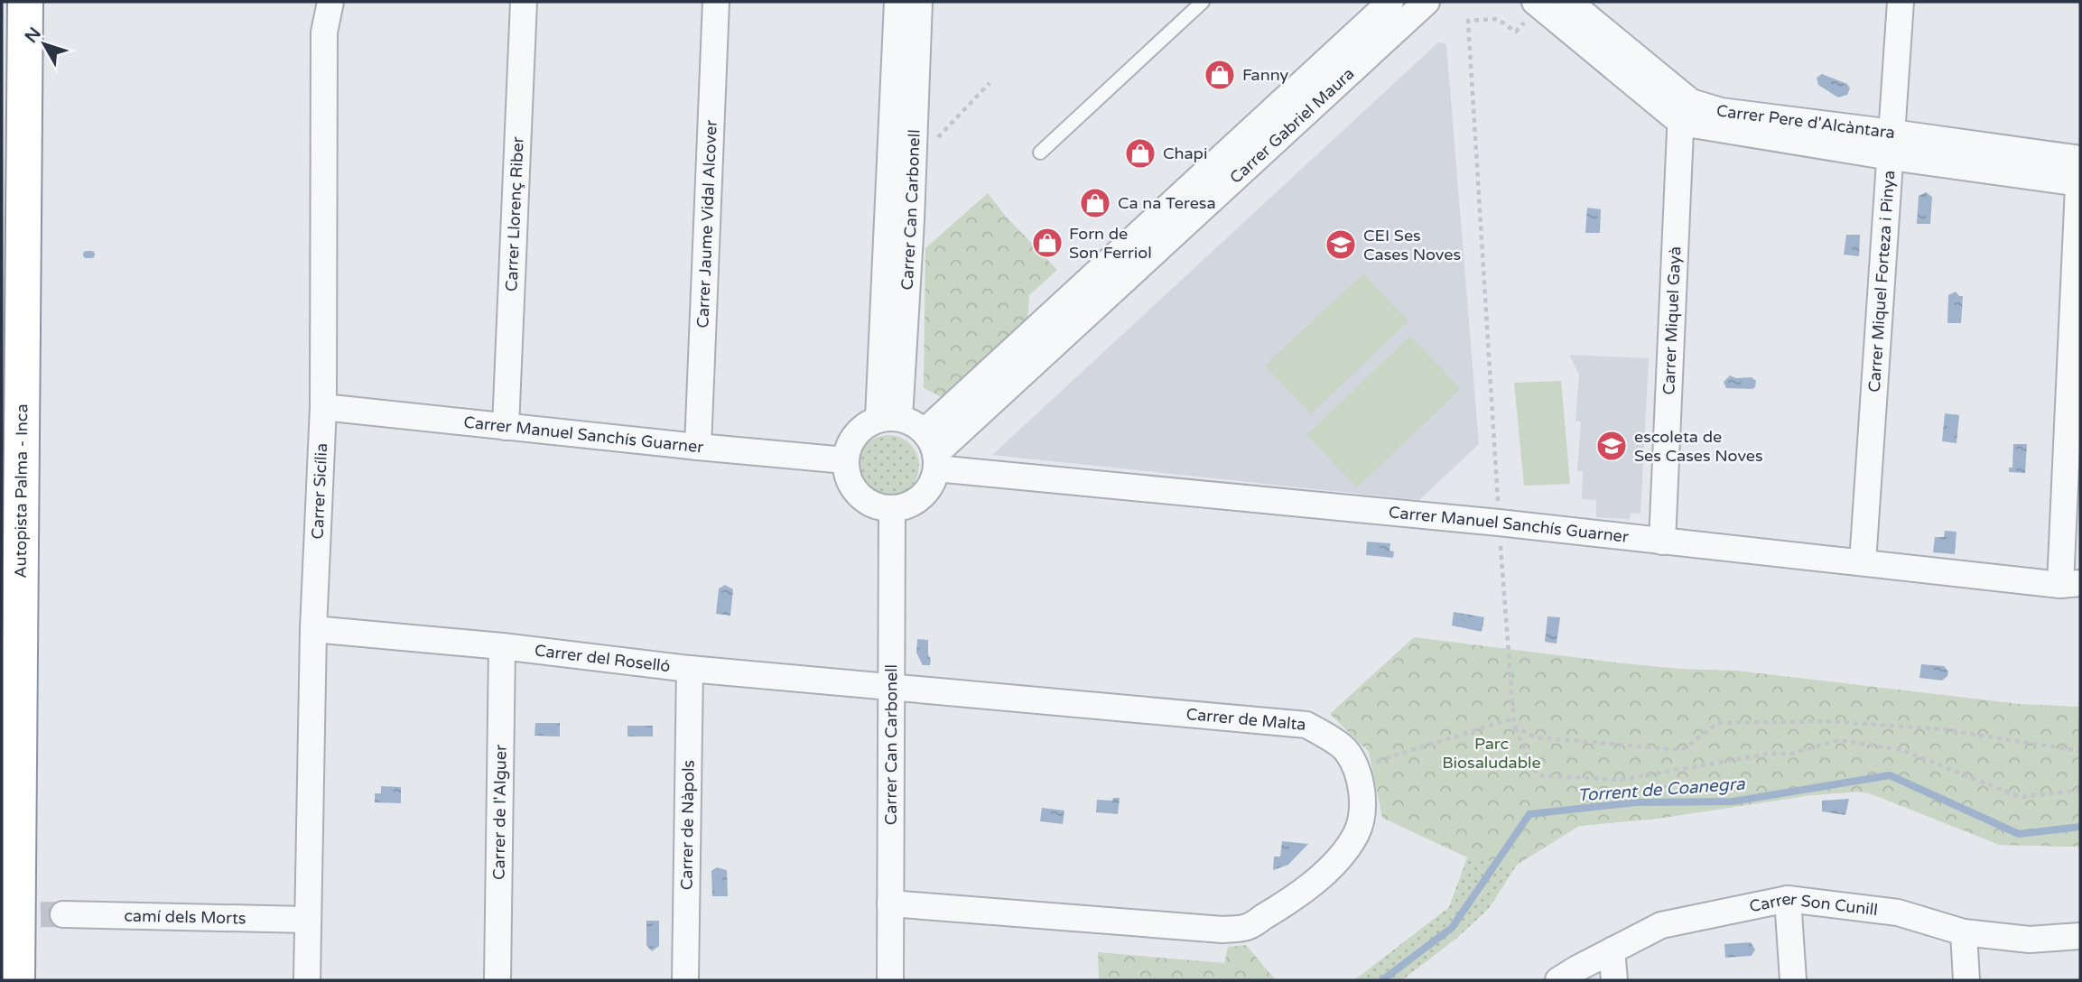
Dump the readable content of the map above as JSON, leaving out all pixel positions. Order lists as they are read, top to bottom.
{
  "streets": {
    "highway": ["Autopista Palma - Inca"],
    "street": [
      "Carrer Pere d'Alcàntara",
      "Carrer Gabriel Maura",
      "Carrer Can Carbonell",
      "Carrer Llorenç Riber",
      "Carrer Jaume Vidal Alcover",
      "Carrer Miquel Forteza i Pinya",
      "Carrer Miquel Gayà",
      "Carrer Manuel Sanchís Guarner",
      "Carrer Sicília",
      "Carrer del Roselló",
      "Carrer de Malta",
      "Carrer de l'Alguer",
      "Carrer de Nàpols",
      "Carrer Son Cunill",
      "camí dels Morts"
    ]
  },
  "crossings": [
    ["Carrer Pere d'Alcàntara", "Carrer Miquel Forteza i Pinya"],
    ["Carrer Pere d'Alcàntara", "Carrer Miquel Gayà"],
    ["Carrer Gabriel Maura", "Carrer Can Carbonell"],
    ["Carrer Gabriel Maura", "Carrer Manuel Sanchís Guarner"],
    ["Carrer Can Carbonell", "Carrer Manuel Sanchís Guarner"],
    ["Carrer Can Carbonell", "Carrer del Roselló"],
    ["Carrer Can Carbonell", "Carrer de Malta"],
    ["Carrer Llorenç Riber", "Carrer Manuel Sanchís Guarner"],
    ["Carrer Jaume Vidal Alcover", "Carrer Manuel Sanchís Guarner"],
    ["Carrer Miquel Forteza i Pinya", "Carrer Manuel Sanchís Guarner"],
    ["Carrer Miquel Gayà", "Carrer Manuel Sanchís Guarner"],
    ["Carrer Manuel Sanchís Guarner", "Carrer Sicília"],
    ["Carrer Sicília", "Carrer del Roselló"],
    ["Carrer Sicília", "camí dels Morts"],
    ["Carrer del Roselló", "Carrer de Malta"],
    ["Carrer del Roselló", "Carrer de l'Alguer"],
    ["Carrer del Roselló", "Carrer de Nàpols"]
  ],
  "water": ["Torrent de Coanegra"],
  "parks": ["Parc Biosaludable"],
  "places": {
    "shop": [
      "Fanny",
      "Chapi",
      "Ca na Teresa",
      "Forn de Son Ferriol"
    ],
    "school or university": ["CEI Ses Cases Noves", "escoleta de Ses Cases Noves"]
  },
  "north": "top left"
}
